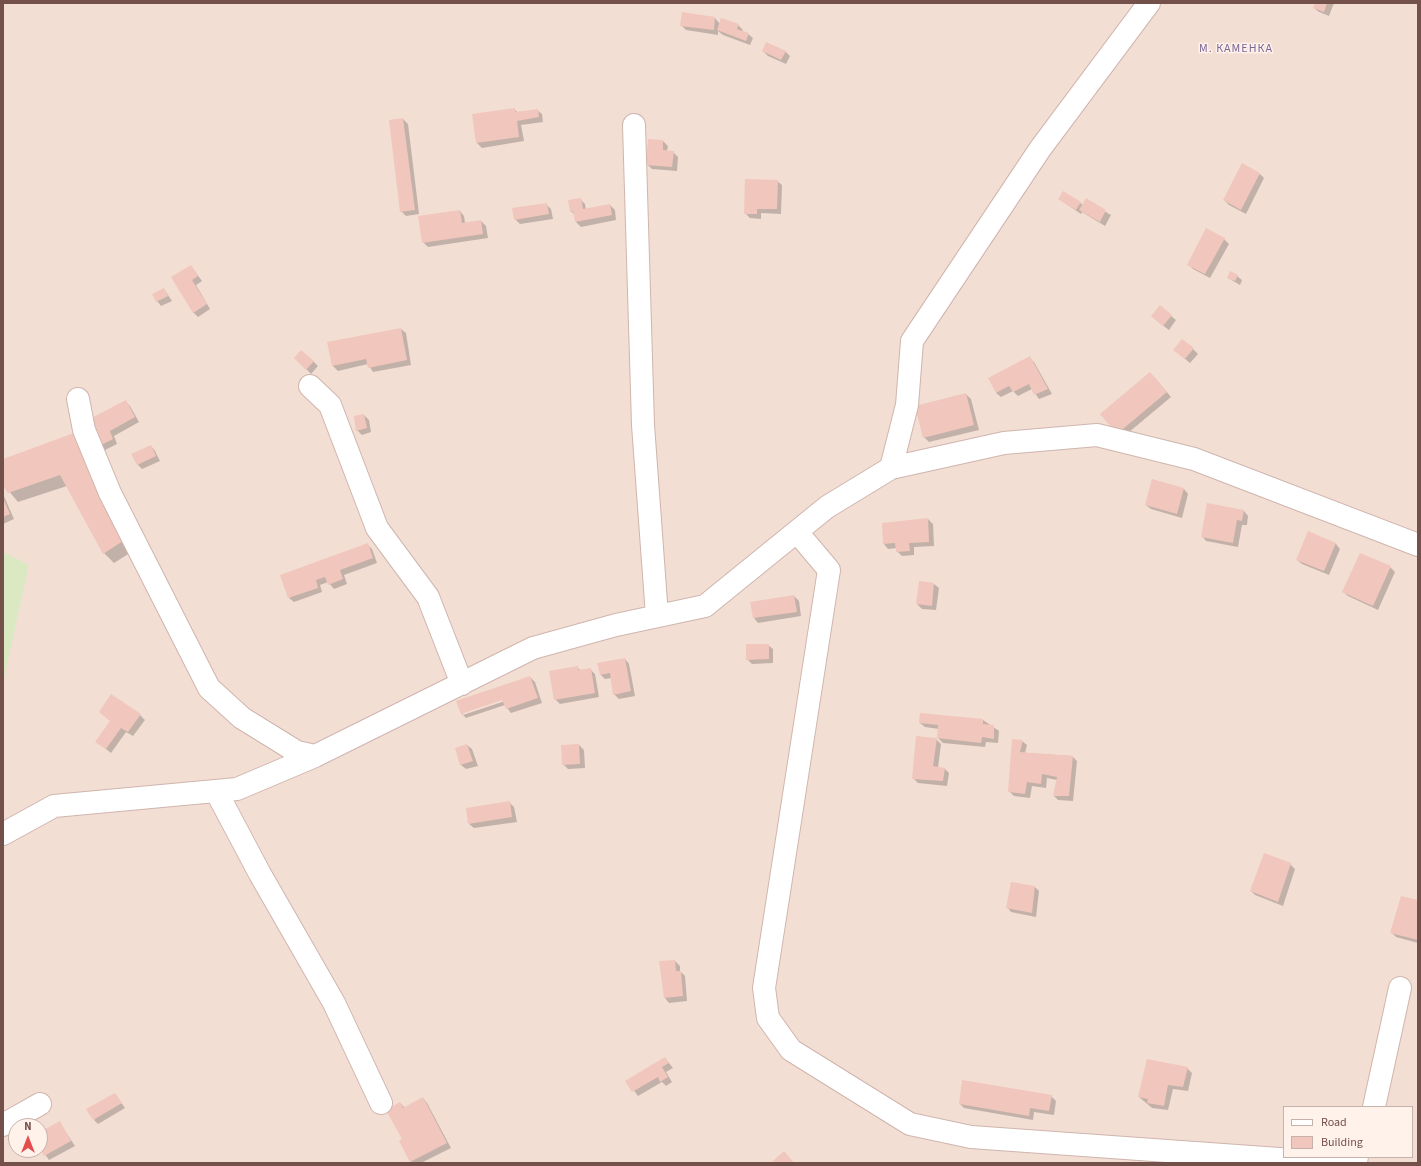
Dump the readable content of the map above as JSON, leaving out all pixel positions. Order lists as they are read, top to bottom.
{
  "districts": ["М. КАМЕНКА"],
  "legend": ["Road", "Building"],
  "north": "top"
}
